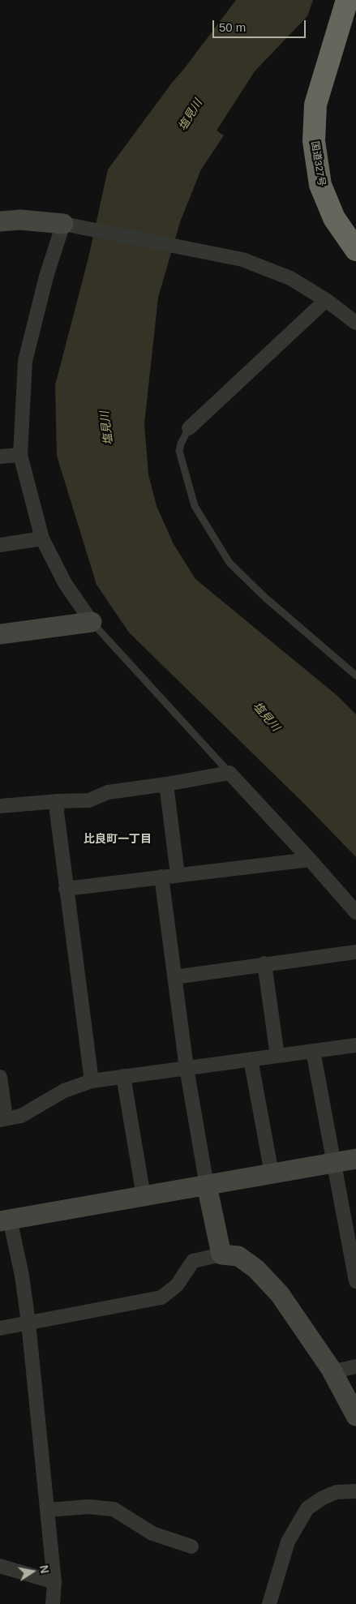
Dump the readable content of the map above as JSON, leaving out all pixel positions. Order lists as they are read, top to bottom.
{
  "streets": {
    "highway": ["国道327号"]
  },
  "districts": ["比良町一丁目"],
  "water": ["塩見川"],
  "scale_bar": "50 m",
  "north": "right"
}
